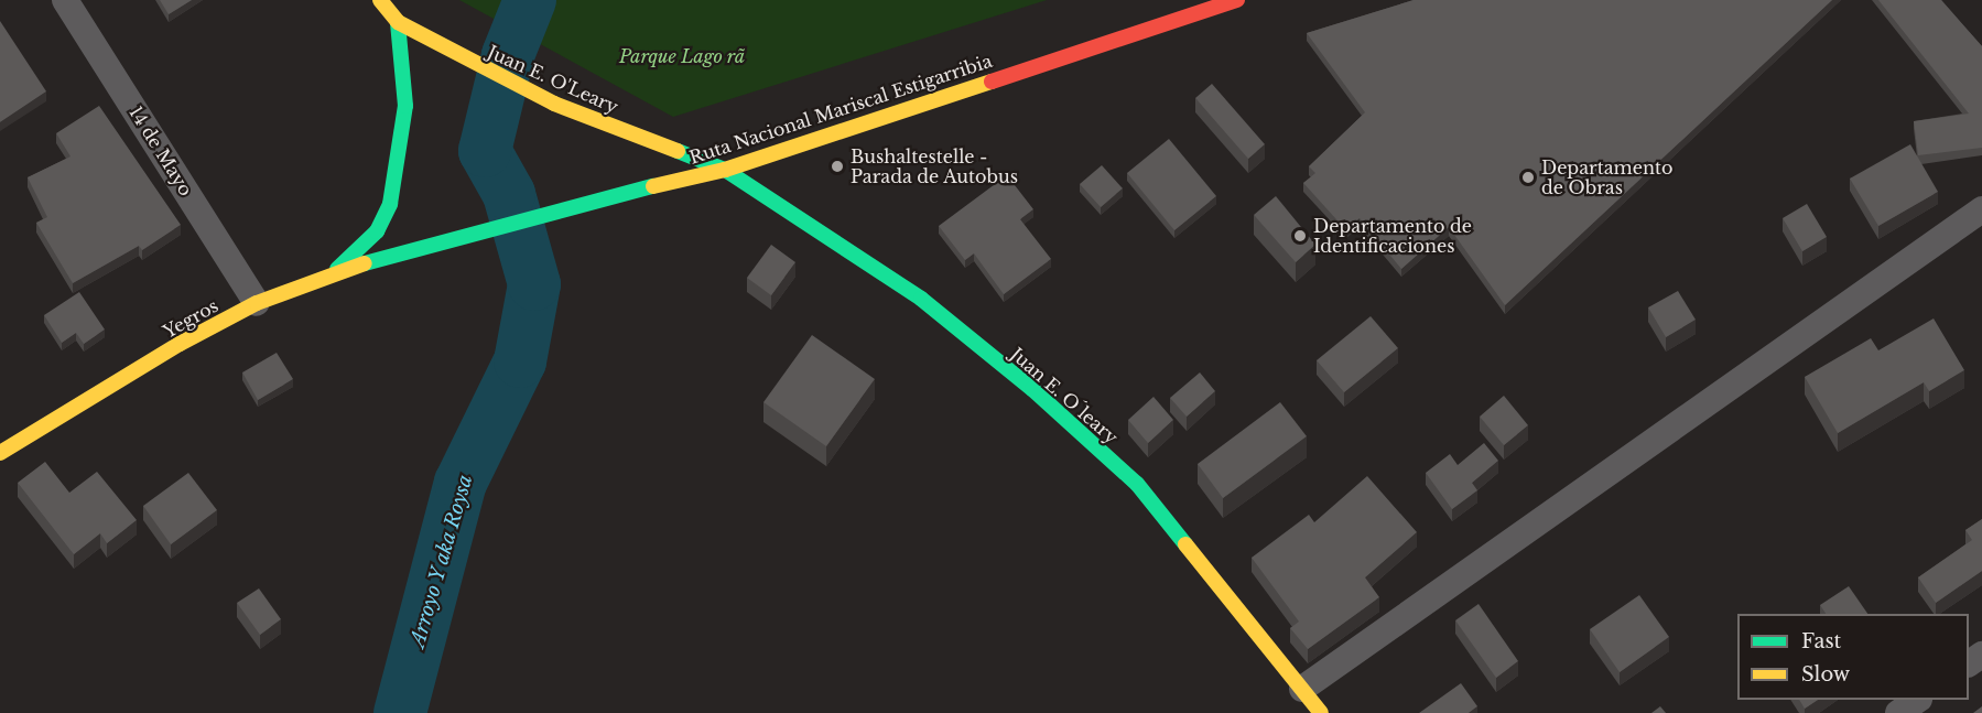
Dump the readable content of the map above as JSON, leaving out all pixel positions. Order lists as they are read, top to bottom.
{
  "streets": {
    "main road": [
      "Juan E. O'Leary",
      "Ruta Nacional Mariscal Estigarribia",
      "Yegros",
      "Juan E. O´leary"
    ],
    "street": ["14 de Mayo"]
  },
  "crossings": [
    ["Juan E. O'Leary", "Ruta Nacional Mariscal Estigarribia"],
    ["Juan E. O'Leary", "Juan E. O´leary"],
    ["Ruta Nacional Mariscal Estigarribia", "Yegros"],
    ["Ruta Nacional Mariscal Estigarribia", "Juan E. O´leary"],
    ["14 de Mayo", "Yegros"]
  ],
  "water": ["Arroyo Y aka Roysa"],
  "parks": ["Parque Lago rã"],
  "places": ["Bushaltestelle - Parada de Autobus", "Departamento de Obras", "Departamento de Identificaciones"],
  "legend": ["Fast", "Slow"]
}
